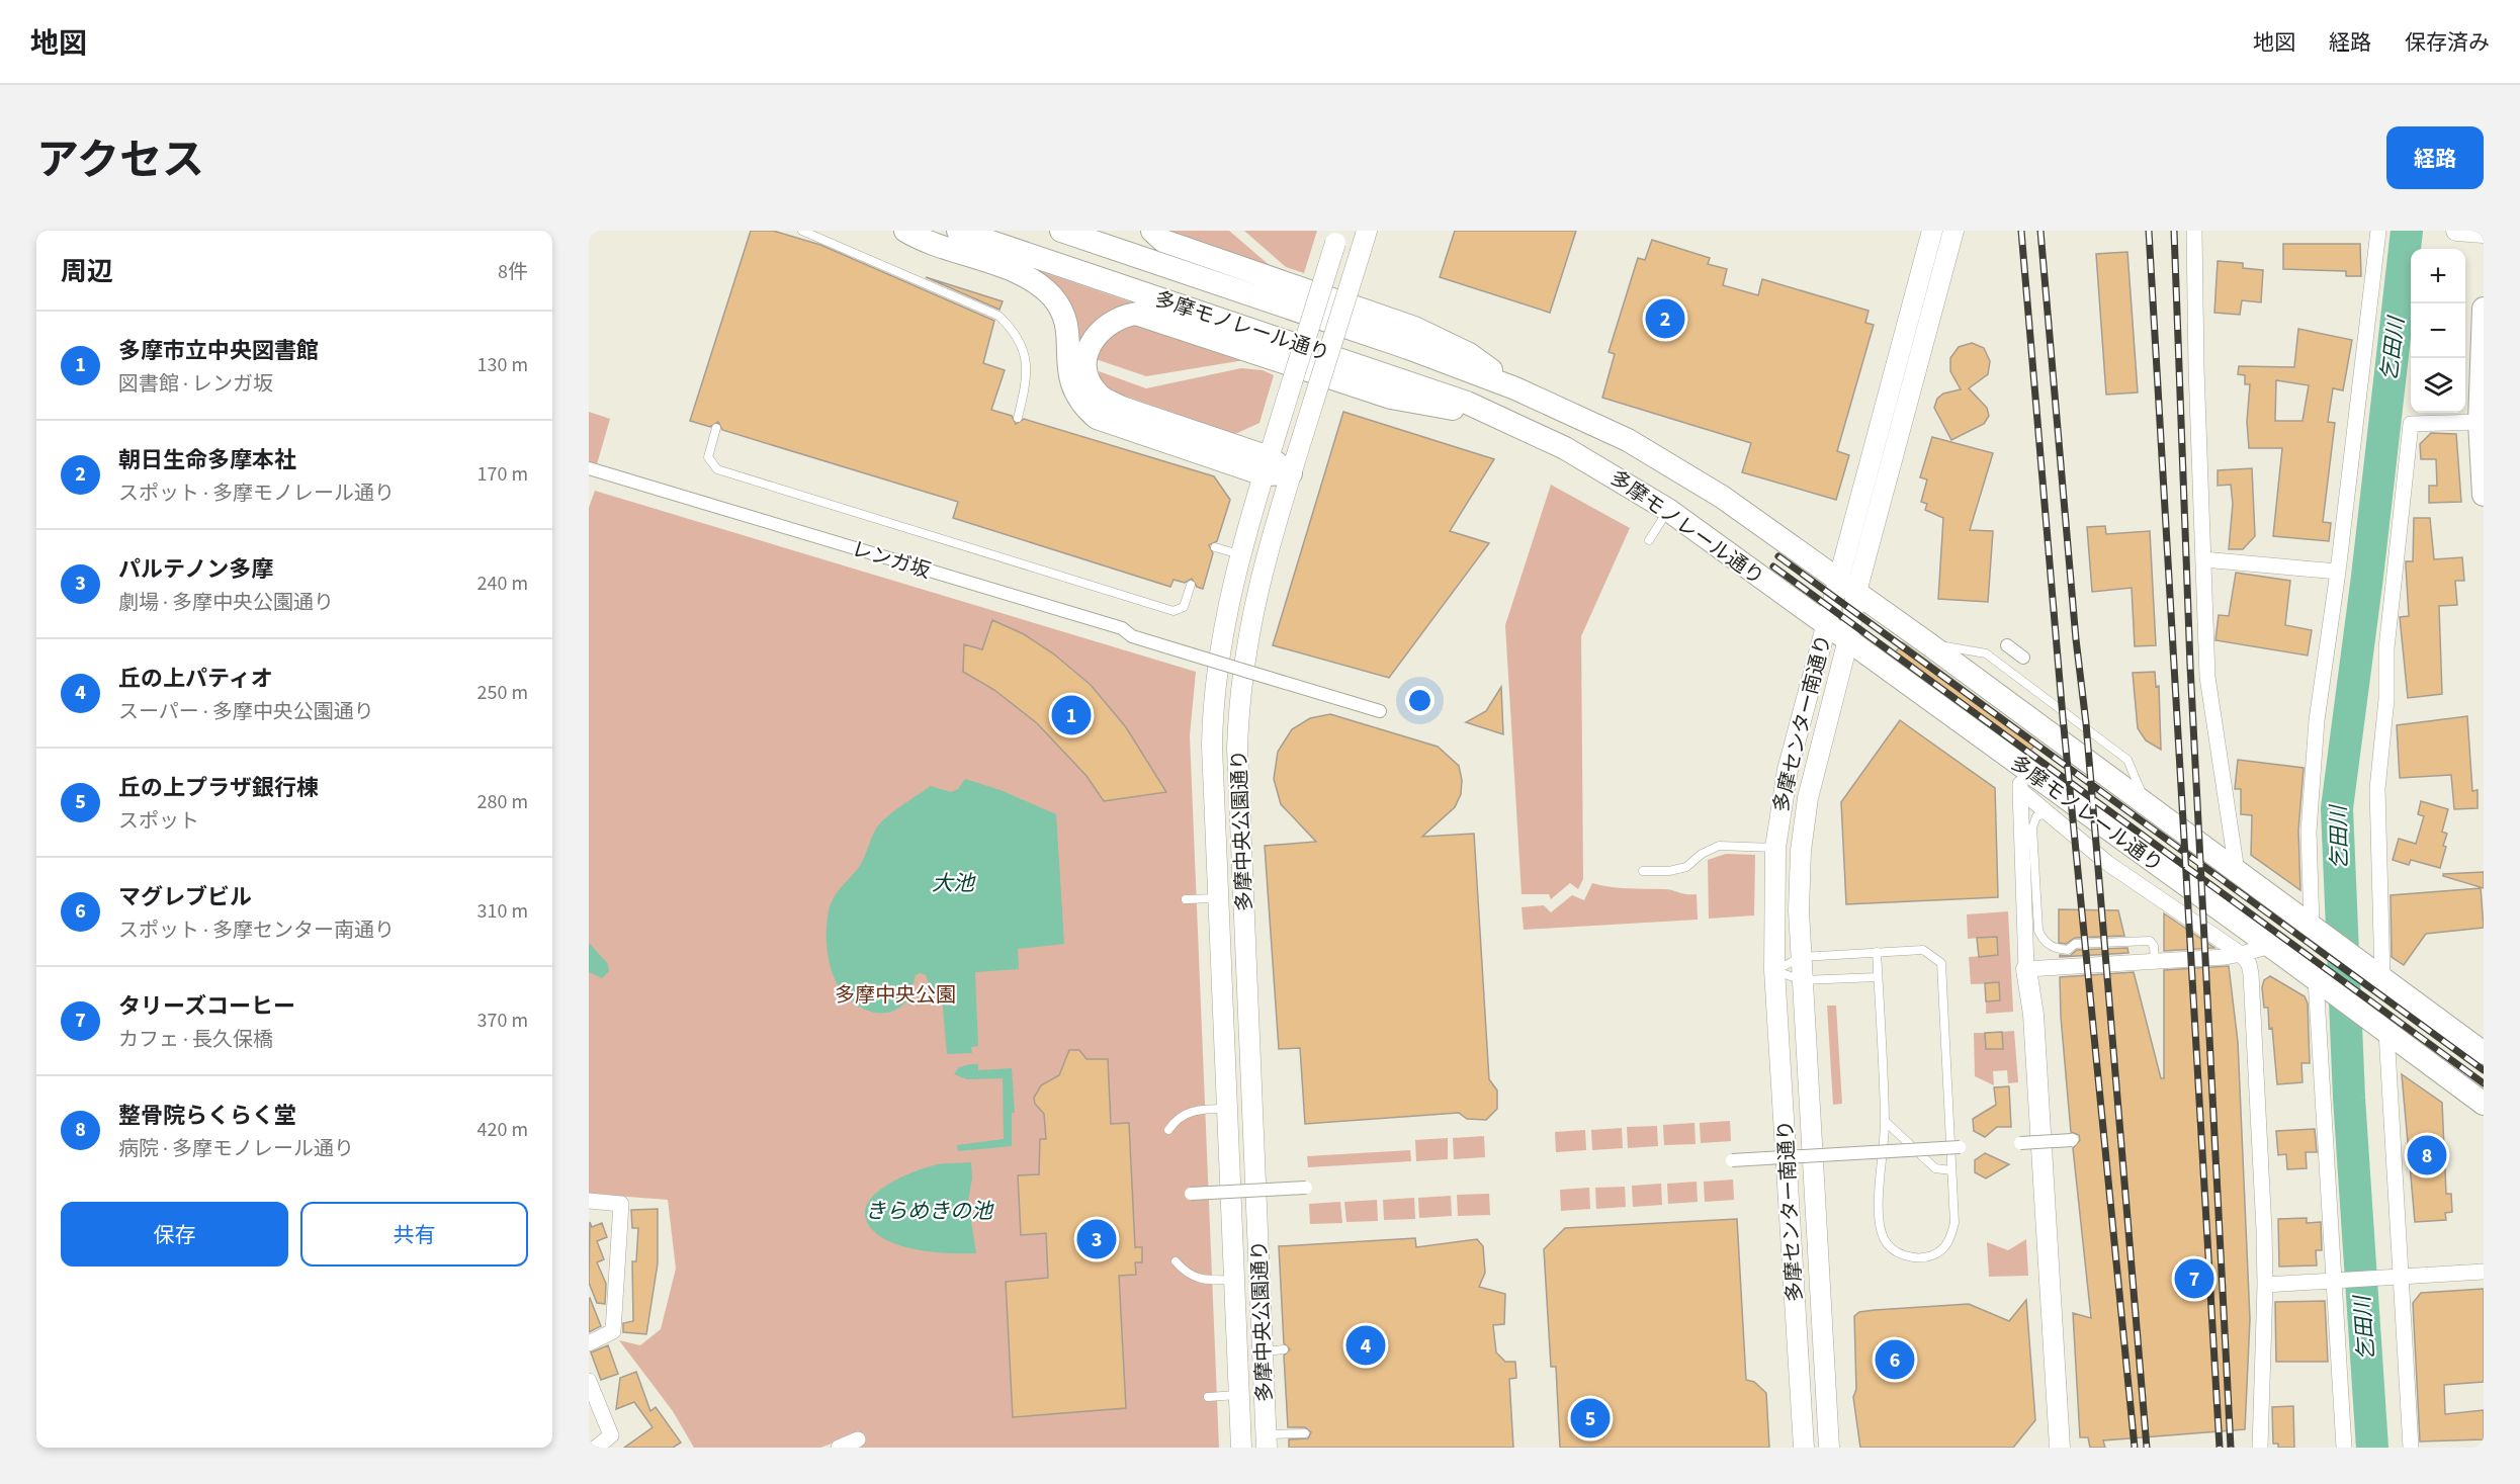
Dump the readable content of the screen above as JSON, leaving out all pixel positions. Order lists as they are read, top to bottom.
{
  "streets": {
    "main road": ["多摩モノレール通り"],
    "street": ["レンガ坂", "多摩センター南通り", "多摩中央公園通り"]
  },
  "crossings": [
    ["多摩モノレール通り", "多摩センター南通り"]
  ],
  "water": ["乞田川", "大池", "きらめきの池"],
  "parks": ["多摩中央公園"],
  "page": {
    "header": "地図",
    "nav": ["地図", "経路", "保存済み"],
    "title": "アクセス",
    "buttons": [
      "経路",
      ["保存", "共有"]
    ],
    "heading": ["周辺", "8件"],
    "map_buttons": ["+", "−"],
    "pins": [
      "2",
      "1",
      "8",
      "3",
      "7",
      "4",
      "6",
      "5"
    ],
    "list": [
      {
        "mark": "1",
        "name": "多摩市立中央図書館",
        "note": "図書館 · レンガ坂",
        "value": "130 m"
      },
      {
        "mark": "2",
        "name": "朝日生命多摩本社",
        "note": "スポット · 多摩モノレール通り",
        "value": "170 m"
      },
      {
        "mark": "3",
        "name": "パルテノン多摩",
        "note": "劇場 · 多摩中央公園通り",
        "value": "240 m"
      },
      {
        "mark": "4",
        "name": "丘の上パティオ",
        "note": "スーパー · 多摩中央公園通り",
        "value": "250 m"
      },
      {
        "mark": "5",
        "name": "丘の上プラザ銀行棟",
        "note": "スポット",
        "value": "280 m"
      },
      {
        "mark": "6",
        "name": "マグレブビル",
        "note": "スポット · 多摩センター南通り",
        "value": "310 m"
      },
      {
        "mark": "7",
        "name": "タリーズコーヒー",
        "note": "カフェ · 長久保橋",
        "value": "370 m"
      },
      {
        "mark": "8",
        "name": "整骨院らくらく堂",
        "note": "病院 · 多摩モノレール通り",
        "value": "420 m"
      }
    ]
  }
}
